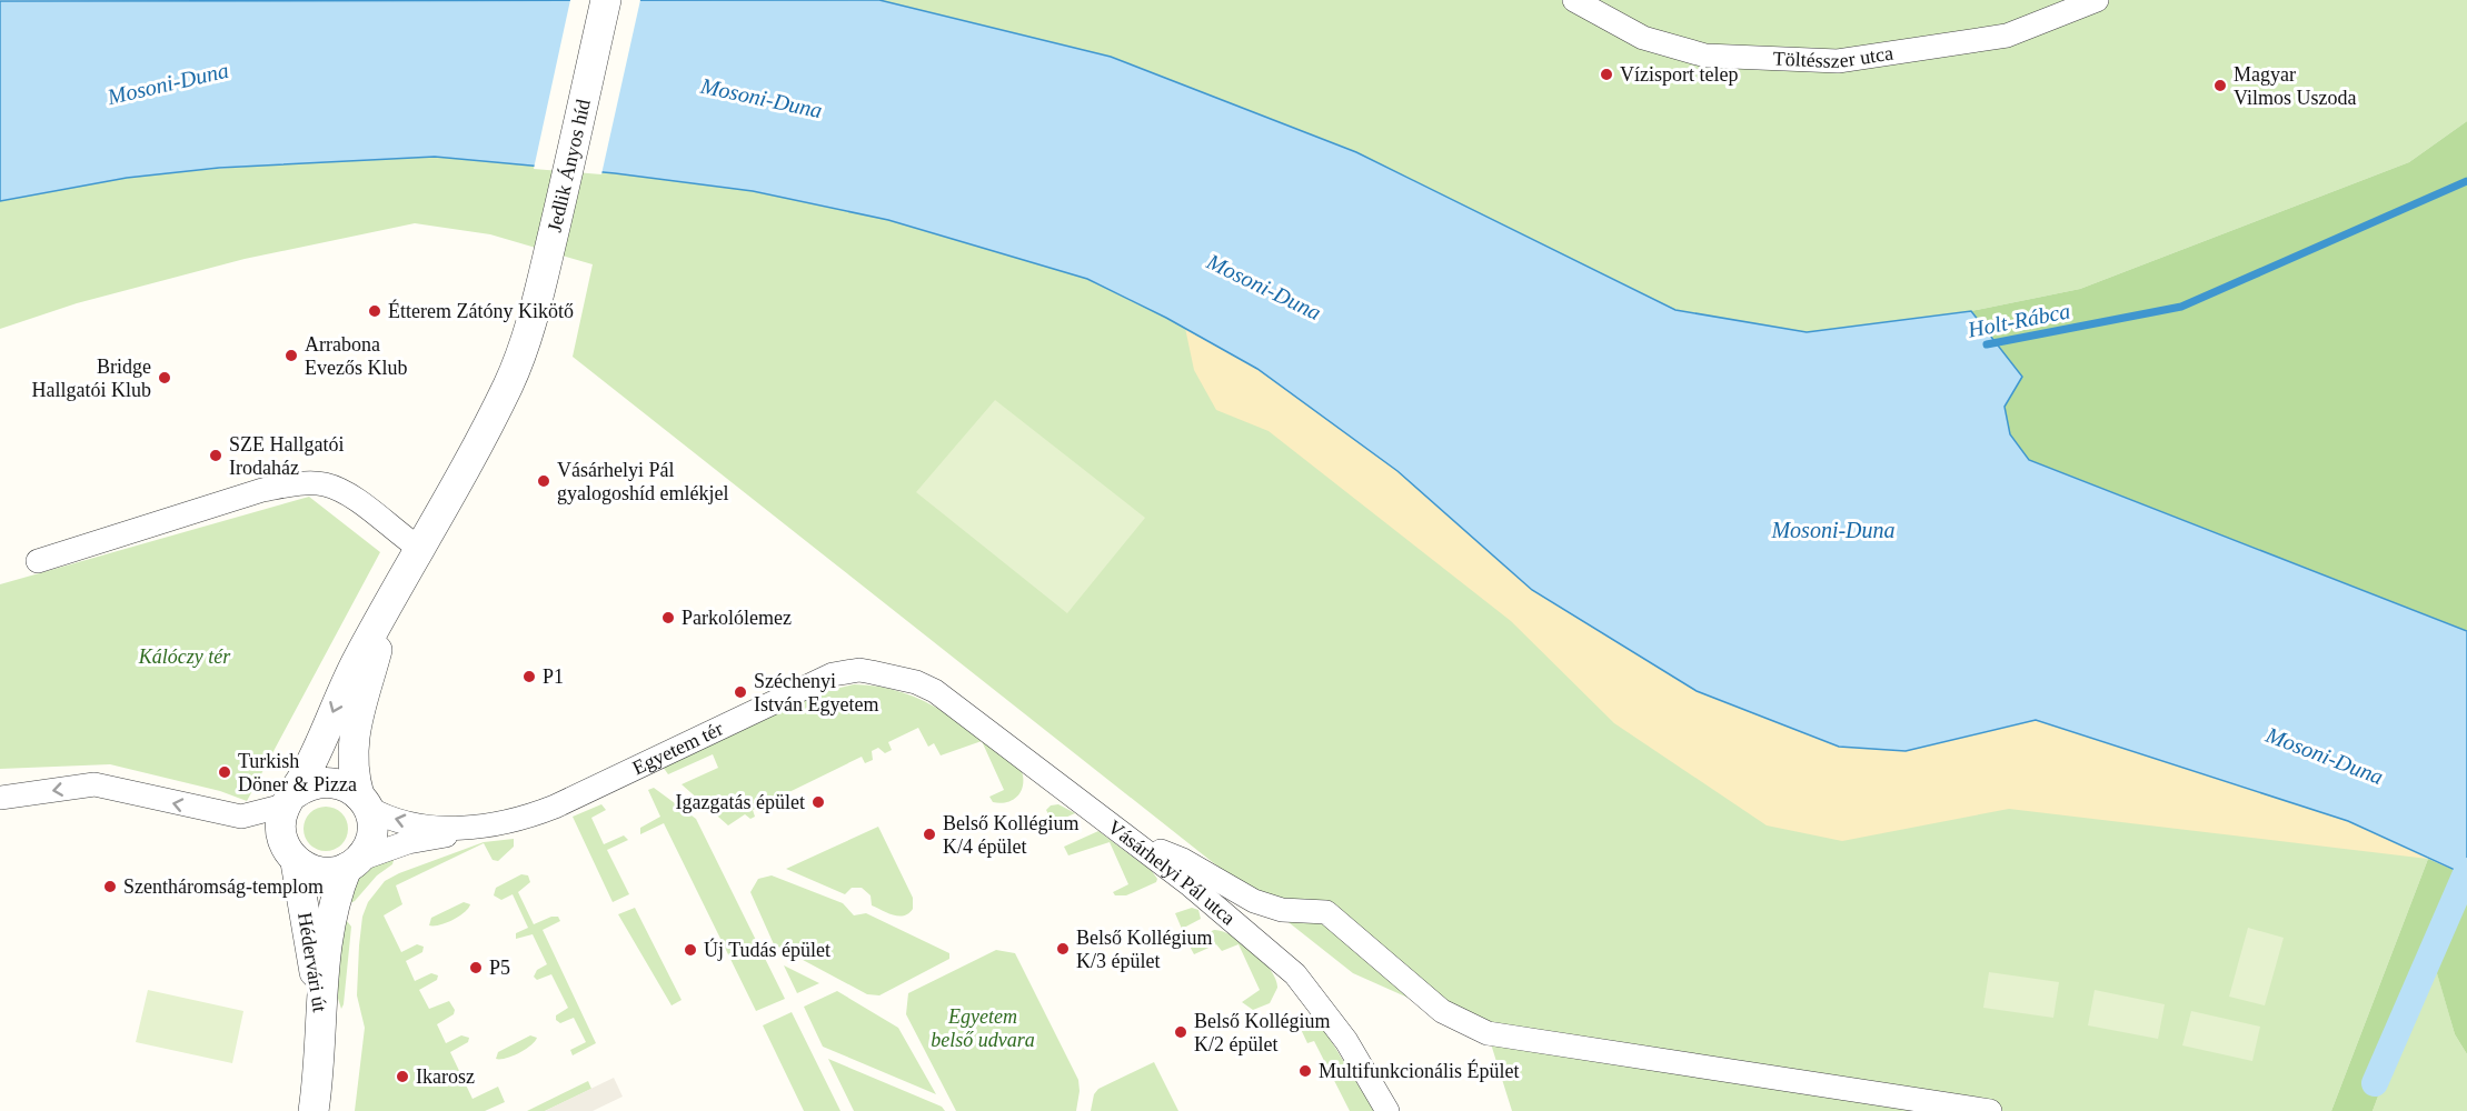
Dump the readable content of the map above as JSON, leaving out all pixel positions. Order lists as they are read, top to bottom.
{
  "streets": {
    "street": [
      "Töltésszer utca",
      "Jedlik Ányos híd",
      "Egyetem tér",
      "Vásárhelyi Pál utca",
      "Hédervári út"
    ]
  },
  "crossings": [
    ["Egyetem tér", "Vásárhelyi Pál utca"],
    ["Egyetem tér", "Hédervári út"]
  ],
  "water": ["Mosoni-Duna", "Holt-Rábca"],
  "parks": ["Kálóczy tér", "Egyetem belső udvara"],
  "places": [
    "Vízisport telep",
    "Magyar Vilmos Uszoda",
    "Étterem Zátóny Kikötő",
    "Arrabona Evezős Klub",
    "Bridge Hallgatói Klub",
    "SZE Hallgatói Irodaház",
    "Vásárhelyi Pál gyalogoshíd emlékjel",
    "Parkolólemez",
    "P1",
    "Széchenyi István Egyetem",
    "Turkish Döner & Pizza",
    "Igazgatás épület",
    "Belső Kollégium K/4 épület",
    "Szentháromság-templom",
    "Belső Kollégium K/3 épület",
    "Új Tudás épület",
    "P5",
    "Belső Kollégium K/2 épület",
    "Multifunkcionális Épület",
    "Ikarosz"
  ]
}
